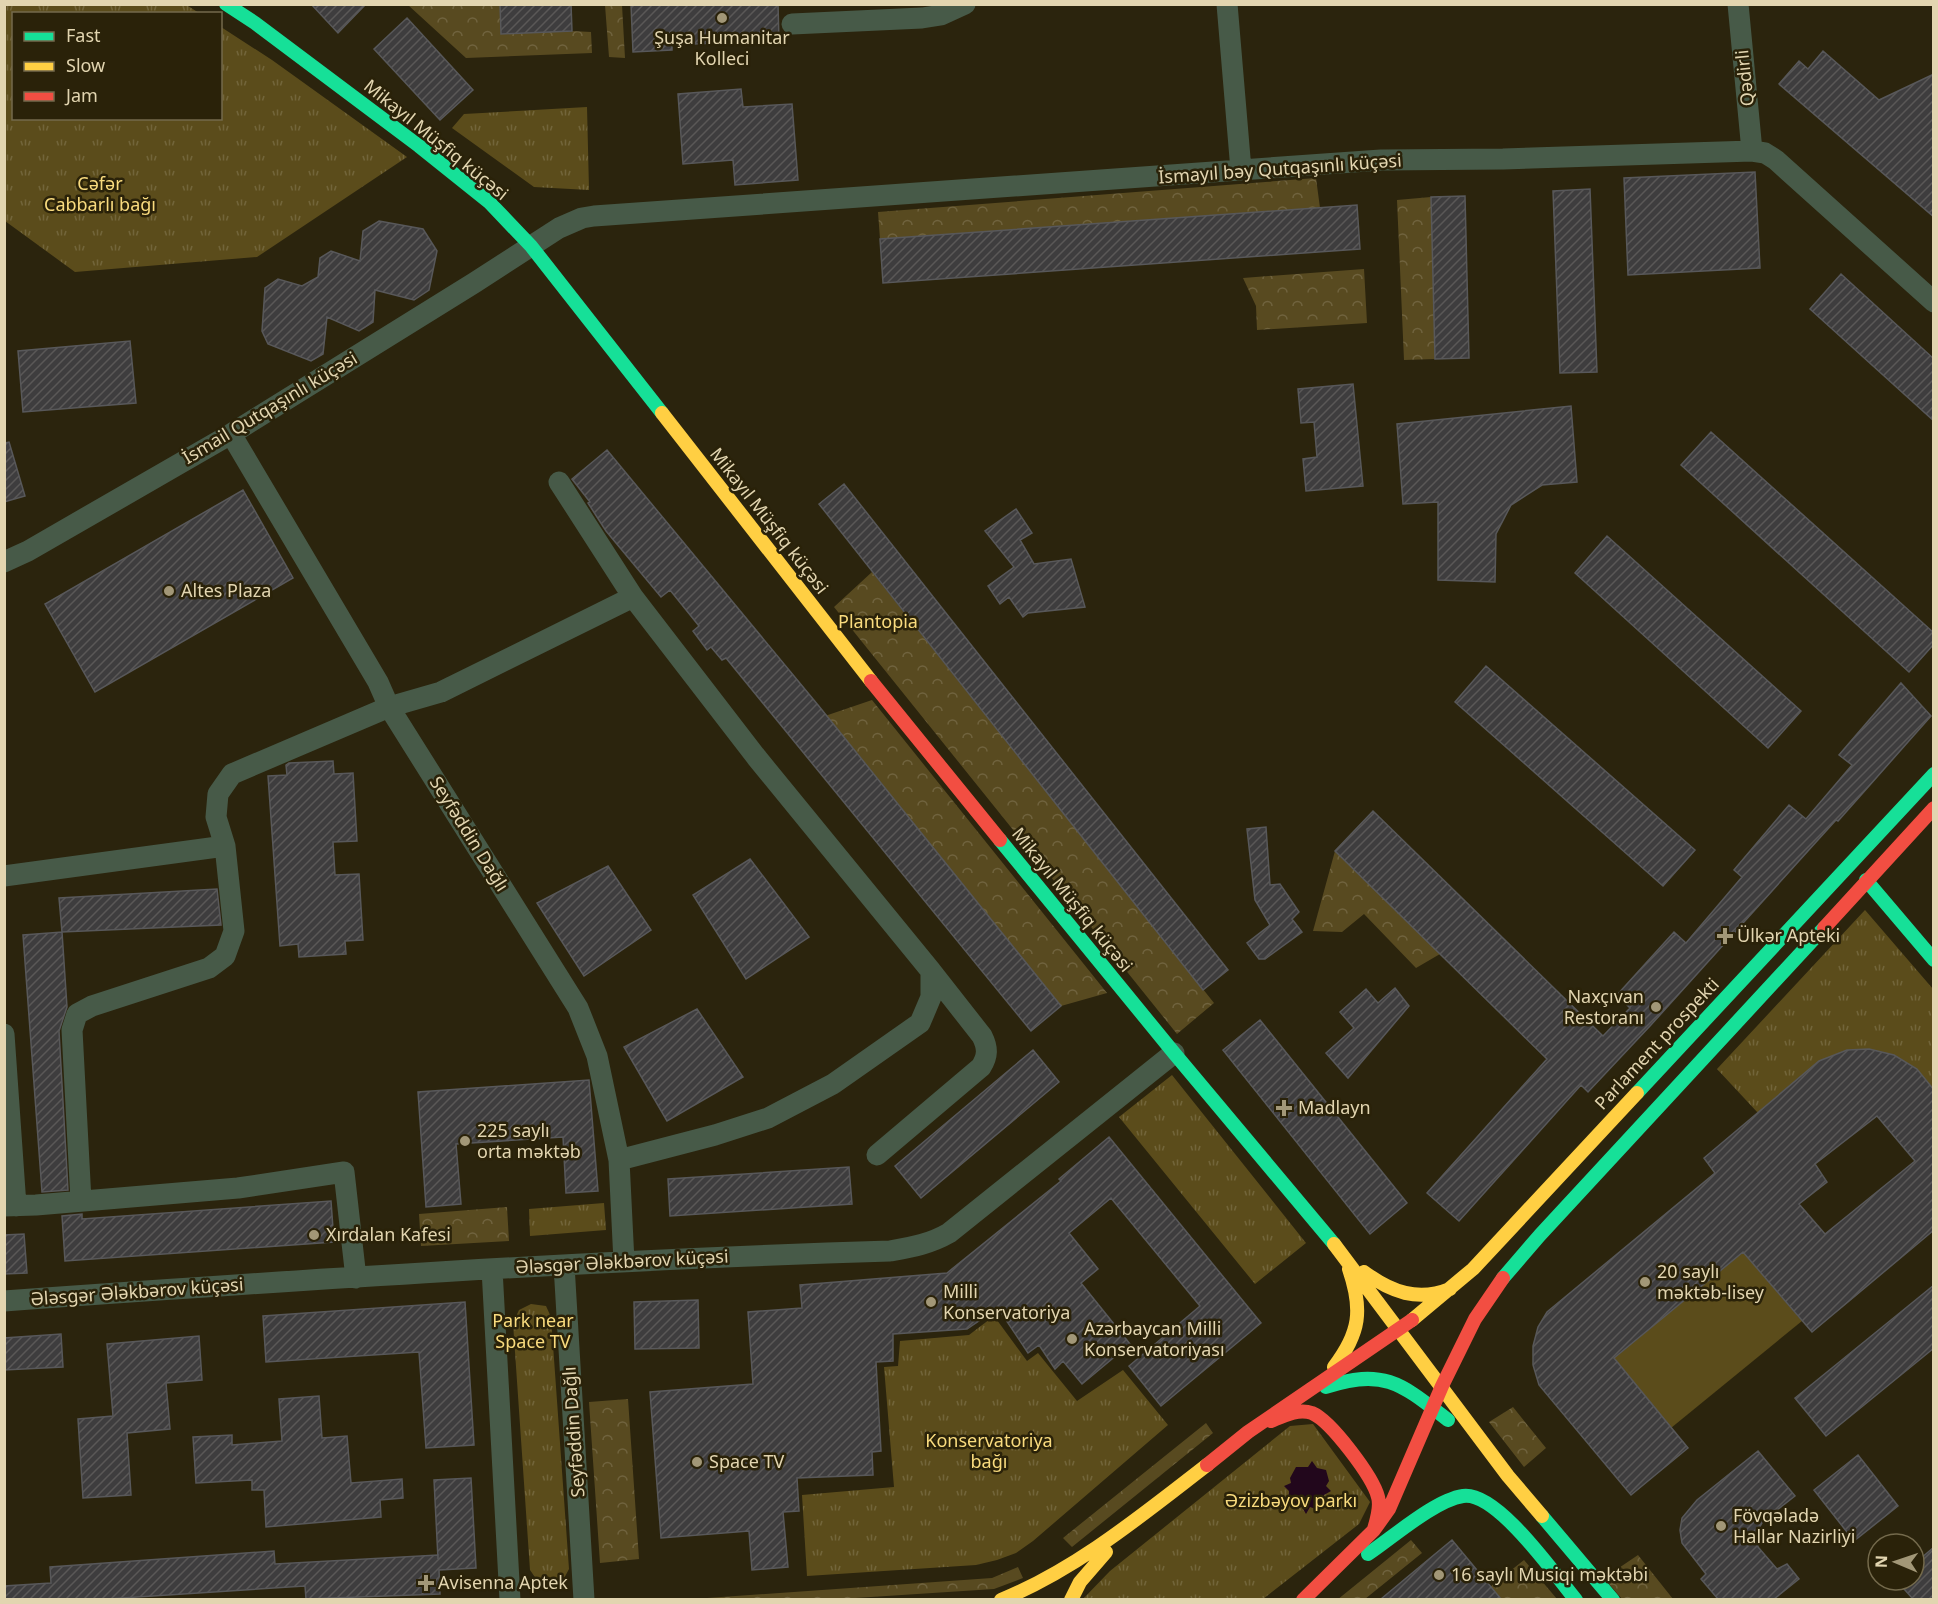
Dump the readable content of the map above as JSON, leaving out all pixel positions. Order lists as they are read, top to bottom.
{
  "streets": {
    "main road": ["Mikayıl Müşfiq küçəsi", "Parlament prospekti"],
    "street": [
      "Qədirli",
      "İsmayıl bəy Qutqaşınlı küçəsi",
      "İsmail Qutqaşınlı küçəsi",
      "Seyfəddin Dağlı",
      "Ələsgər Ələkbərov küçəsi"
    ]
  },
  "crossings": [
    ["Qədirli", "İsmayıl bəy Qutqaşınlı küçəsi"],
    ["Mikayıl Müşfiq küçəsi", "İsmayıl bəy Qutqaşınlı küçəsi"],
    ["Mikayıl Müşfiq küçəsi", "İsmail Qutqaşınlı küçəsi"],
    ["Mikayıl Müşfiq küçəsi", "Ələsgər Ələkbərov küçəsi"],
    ["İsmayıl bəy Qutqaşınlı küçəsi", "İsmail Qutqaşınlı küçəsi"],
    ["İsmail Qutqaşınlı küçəsi", "Seyfəddin Dağlı"],
    ["Seyfəddin Dağlı", "Ələsgər Ələkbərov küçəsi"]
  ],
  "parks": [
    "Cəfər Cabbarlı bağı",
    "Plantopia",
    "Park near Space TV",
    "Konservatoriya bağı",
    "Əzizbəyov parkı"
  ],
  "places": {
    "other": [
      "Şuşa Humanitar Kolleci",
      "Altes Plaza",
      "Naxçıvan Restoranı",
      "225 saylı orta məktəb",
      "Xırdalan Kafesi",
      "20 saylı məktəb-lisey",
      "Milli Konservatoriya",
      "Azərbaycan Milli Konservatoriyası",
      "Space TV",
      "Fövqəladə Hallar Nazirliyi",
      "16 saylı Musiqi məktəbi"
    ],
    "health": ["Ülkər Apteki", "Madlayn", "Avisenna Aptek"]
  },
  "legend": ["Fast", "Slow", "Jam"],
  "north": "left"
}
